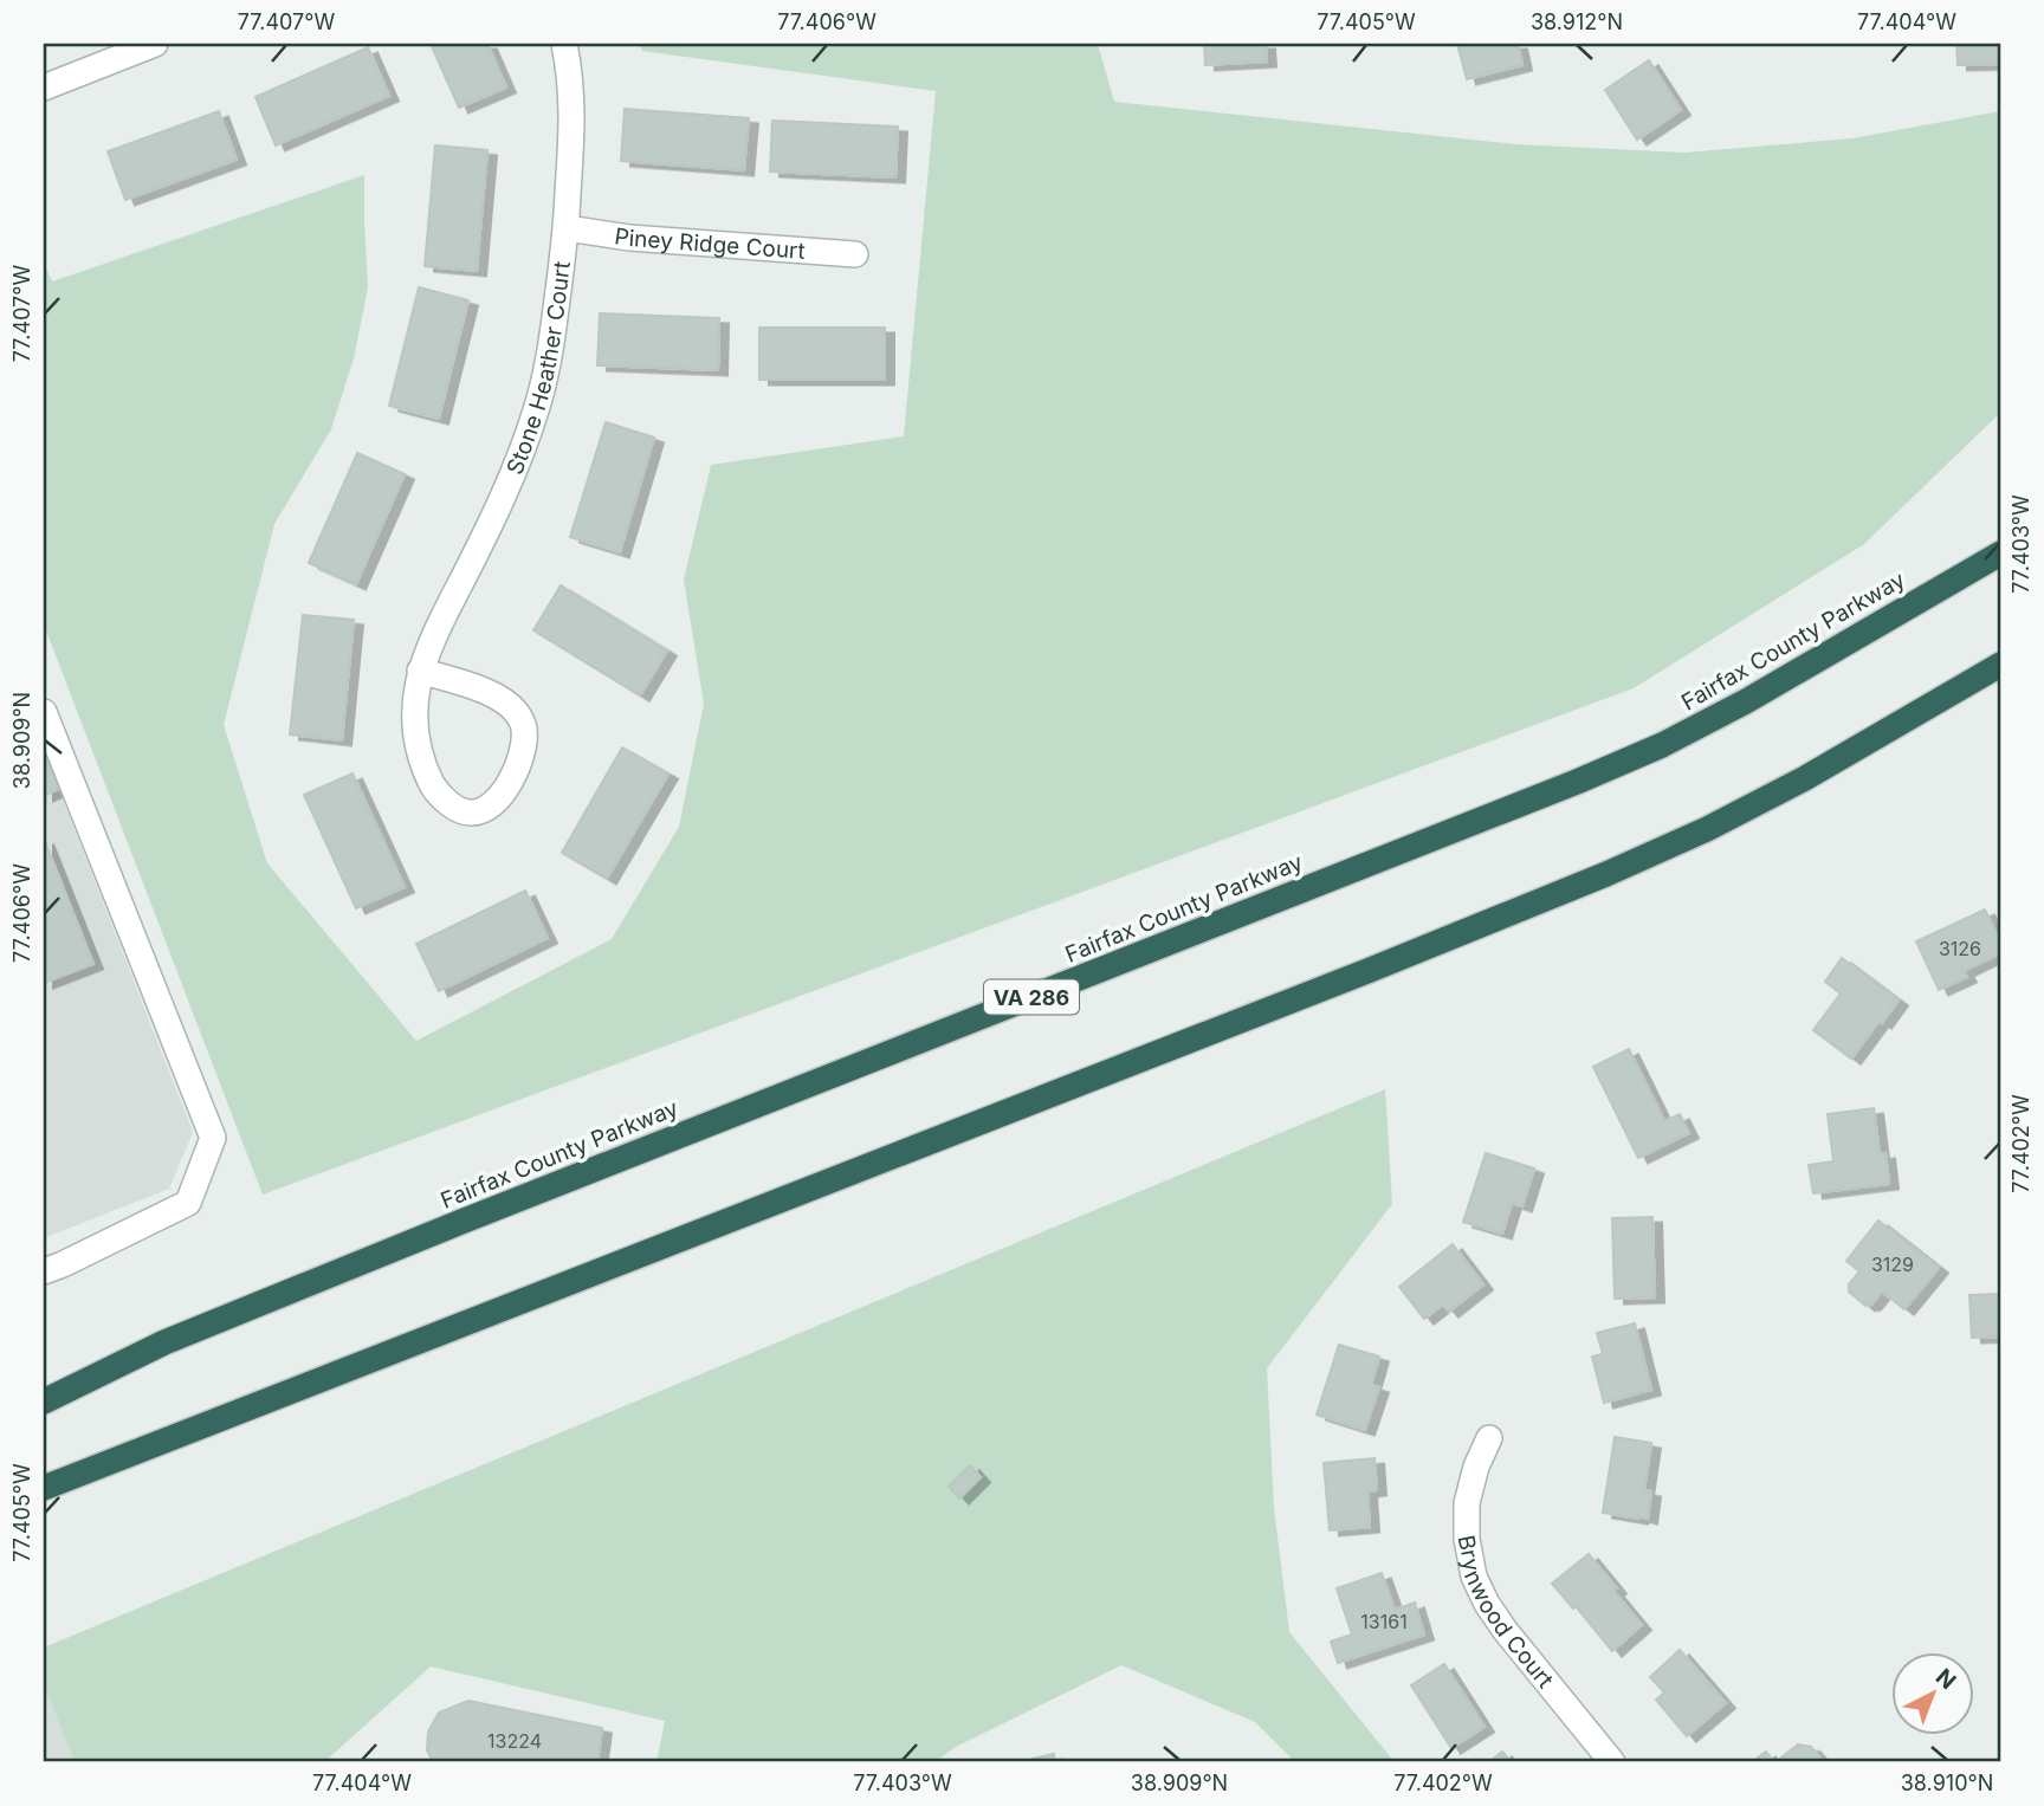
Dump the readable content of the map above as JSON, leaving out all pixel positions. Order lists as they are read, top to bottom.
{
  "streets": {
    "highway": ["Fairfax County Parkway", "VA 286"],
    "street": ["Piney Ridge Court", "Stone Heather Court", "Brynwood Court"]
  },
  "crossings": [
    ["Piney Ridge Court", "Stone Heather Court"]
  ],
  "house_numbers": [
    "3126",
    "3129",
    "13161",
    "13224"
  ],
  "north": "top right",
  "coordinates": [
    "77.407°W",
    "77.406°W",
    "77.405°W",
    "38.912°N",
    "77.404°W",
    "77.403°W",
    "38.909°N",
    "77.402°W",
    "38.910°N"
  ]
}
